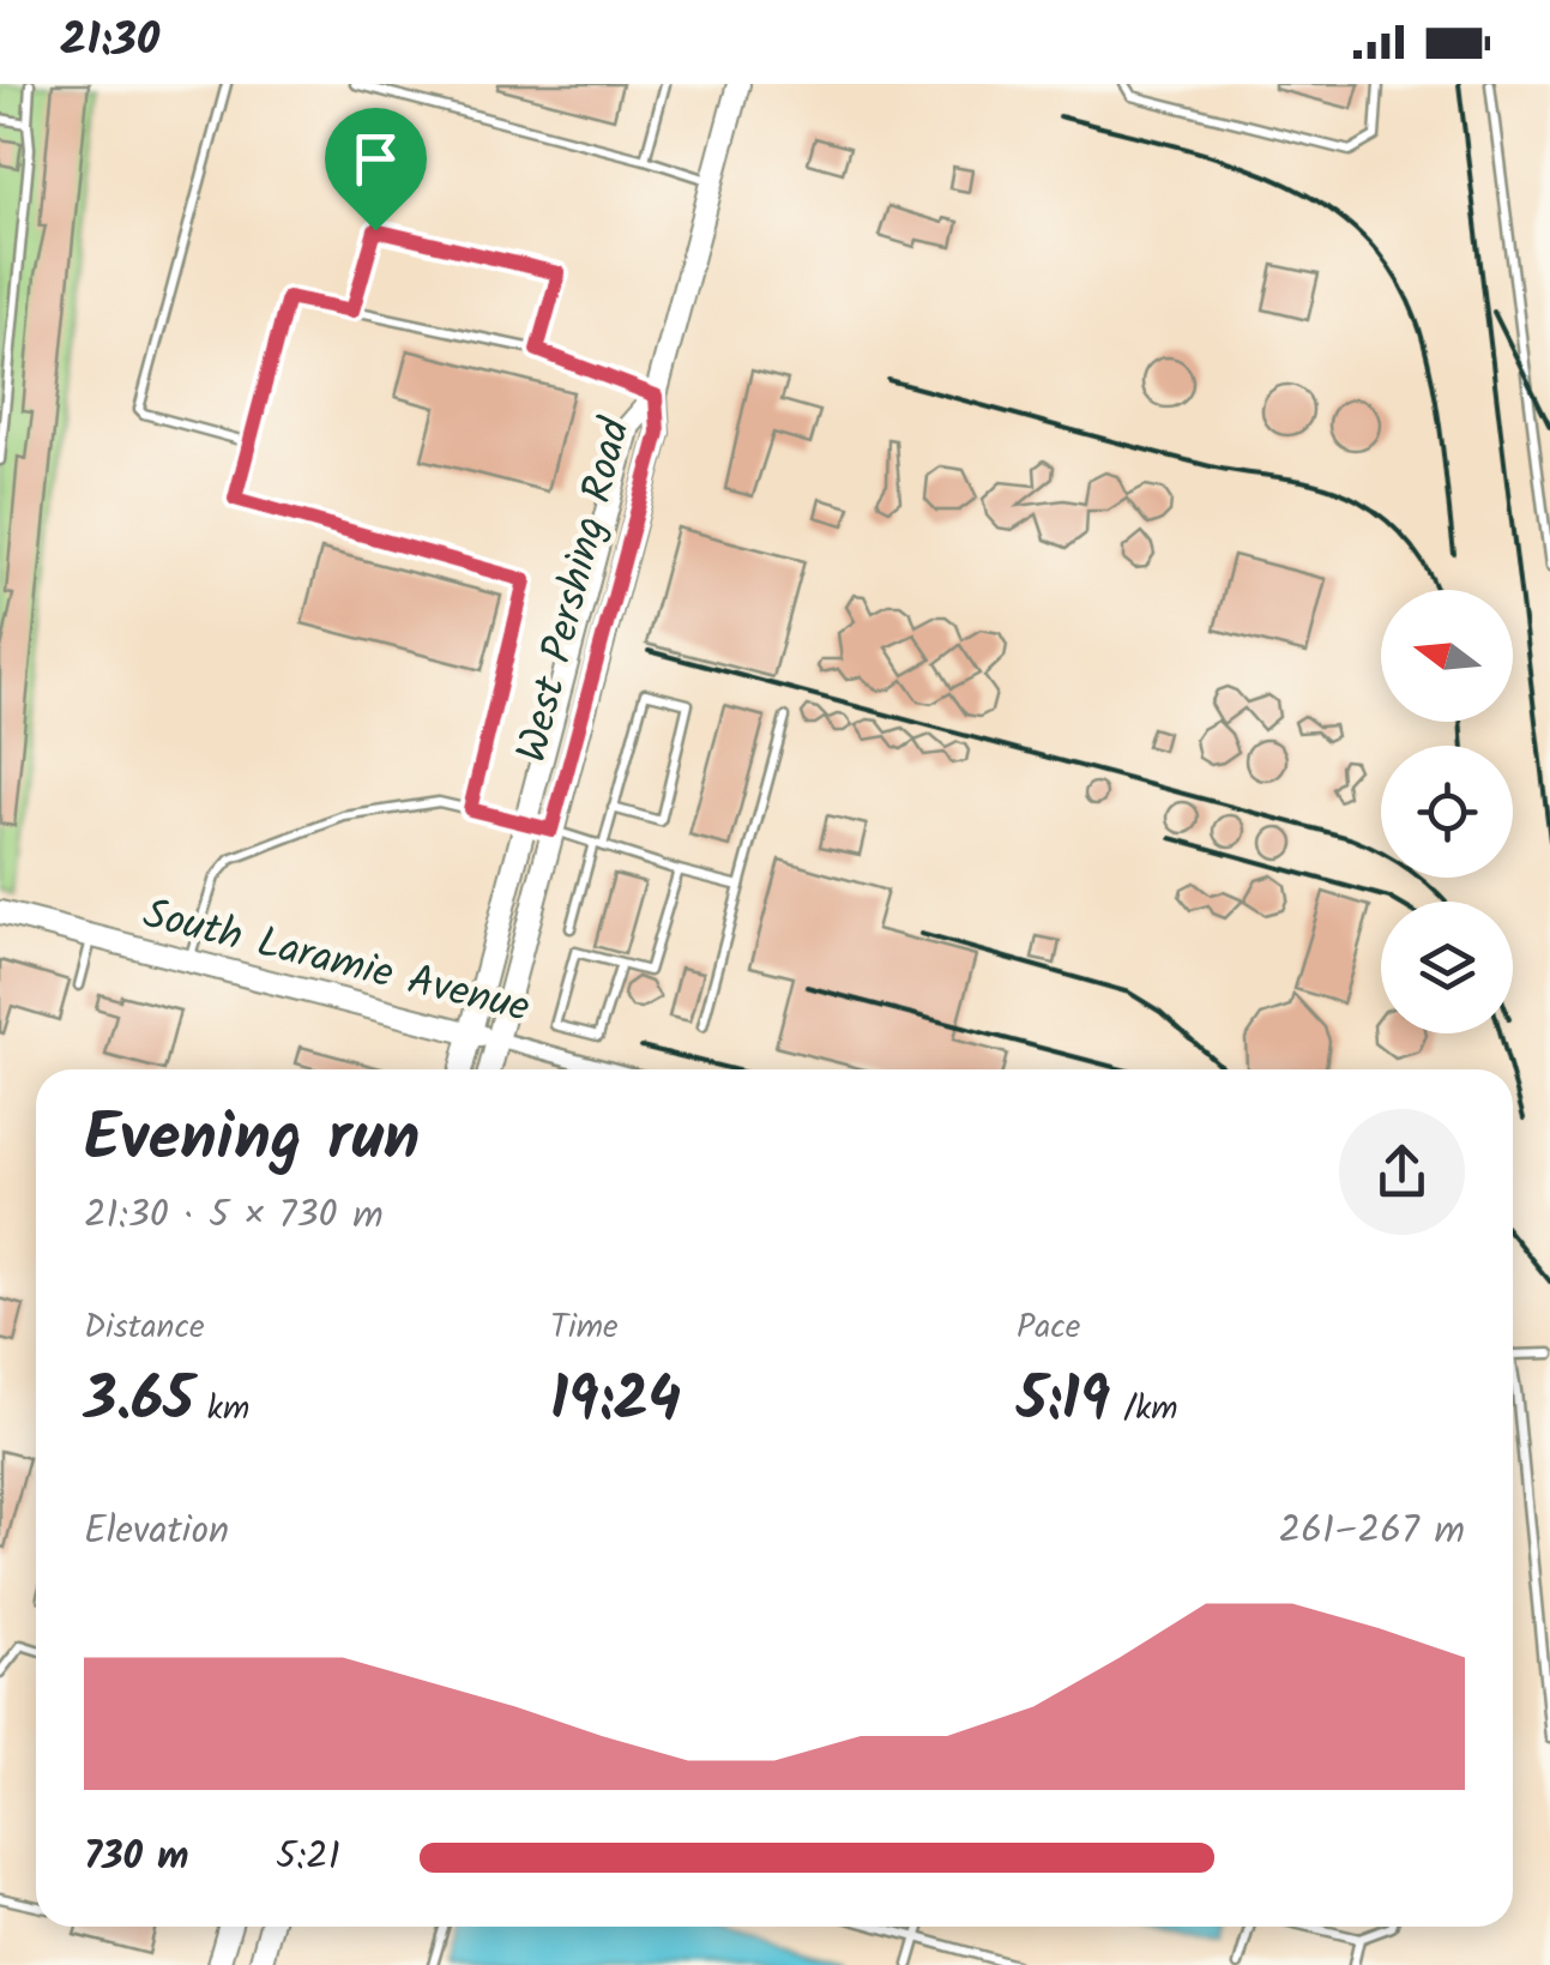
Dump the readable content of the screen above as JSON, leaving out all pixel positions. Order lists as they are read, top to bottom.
{
  "streets": {
    "main road": ["West Pershing Road", "South Laramie Avenue"]
  },
  "crossings": [
    ["West Pershing Road", "South Laramie Avenue"]
  ],
  "north": "left",
  "page": {
    "status": "21:30",
    "heading": ["Evening run", "21:30 · 5 × 730 m"],
    "stats": [
      ["Distance", "3.65 km"],
      ["Time", "19:24"],
      ["Pace", "5:19 /km"]
    ],
    "chart": ["Elevation", "261–267 m"],
    "list": [
      {
        "name": "730 m",
        "note": "5:21"
      }
    ]
  }
}
